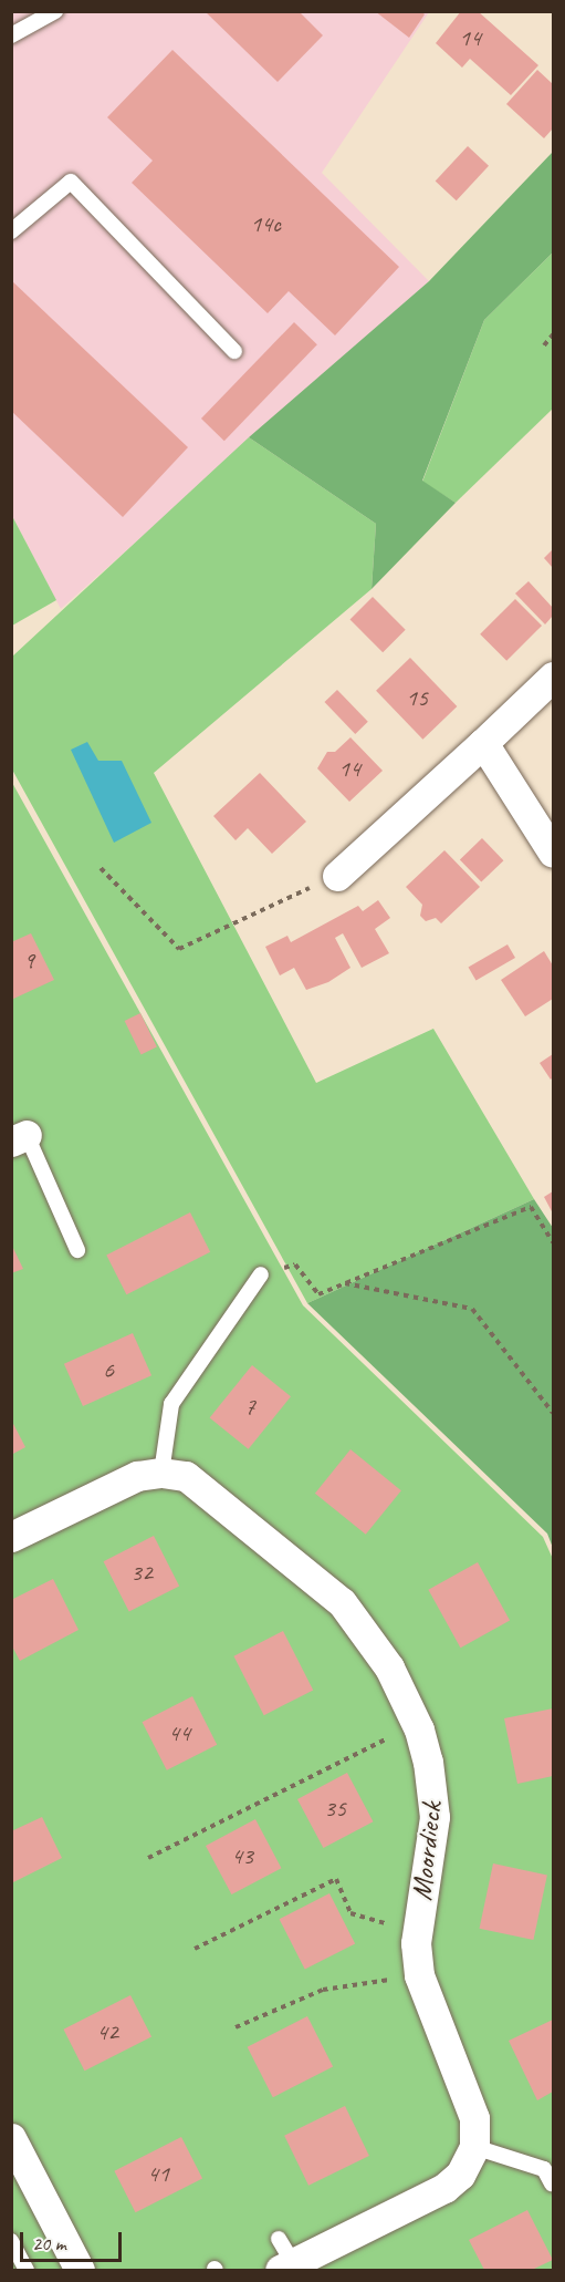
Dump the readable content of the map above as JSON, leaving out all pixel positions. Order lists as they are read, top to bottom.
{
  "streets": {
    "street": ["Moordieck"]
  },
  "house_numbers": [
    "14",
    "14c",
    "15",
    "14",
    "9",
    "6",
    "7",
    "32",
    "44",
    "35",
    "43",
    "42",
    "41"
  ],
  "scale_bar": "20 m"
}
